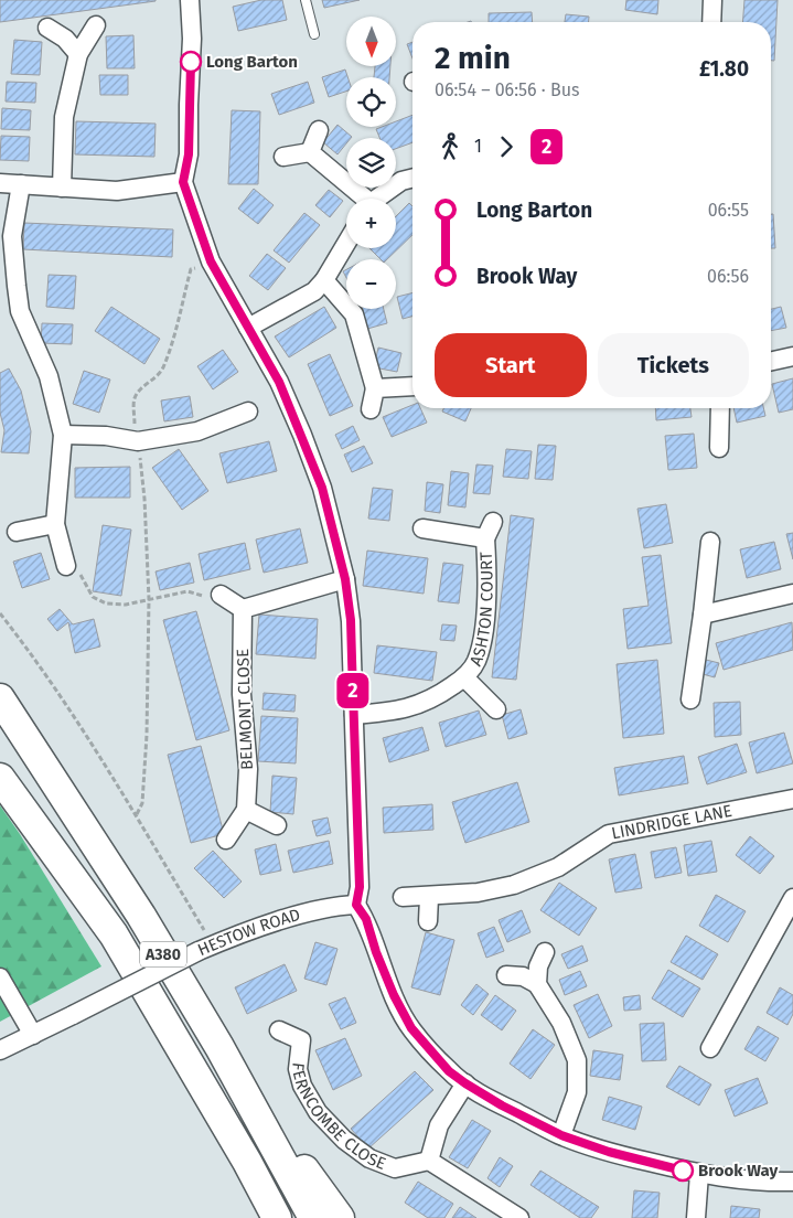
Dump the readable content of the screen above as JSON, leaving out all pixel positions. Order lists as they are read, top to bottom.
{
  "streets": {
    "highway": ["A380"],
    "street": [
      "ASHTON COURT",
      "BELMONT CLOSE",
      "LINDRIDGE LANE",
      "HESTOW ROAD",
      "FERNCOMBE CLOSE"
    ]
  },
  "places": ["Long Barton", "Brook Way"],
  "lines": ["bus line 2"],
  "north": "bottom",
  "page": {
    "on_map": "2",
    "map_buttons": ["+", "−"],
    "heading": ["2 min", "06:54 – 06:56 · Bus", "£1.80"],
    "legs": ["1", "2"],
    "list": [
      {
        "name": "Long Barton",
        "value": "06:55"
      },
      {
        "name": "Brook Way",
        "value": "06:56"
      }
    ],
    "buttons": ["Start", "Tickets"]
  }
}
